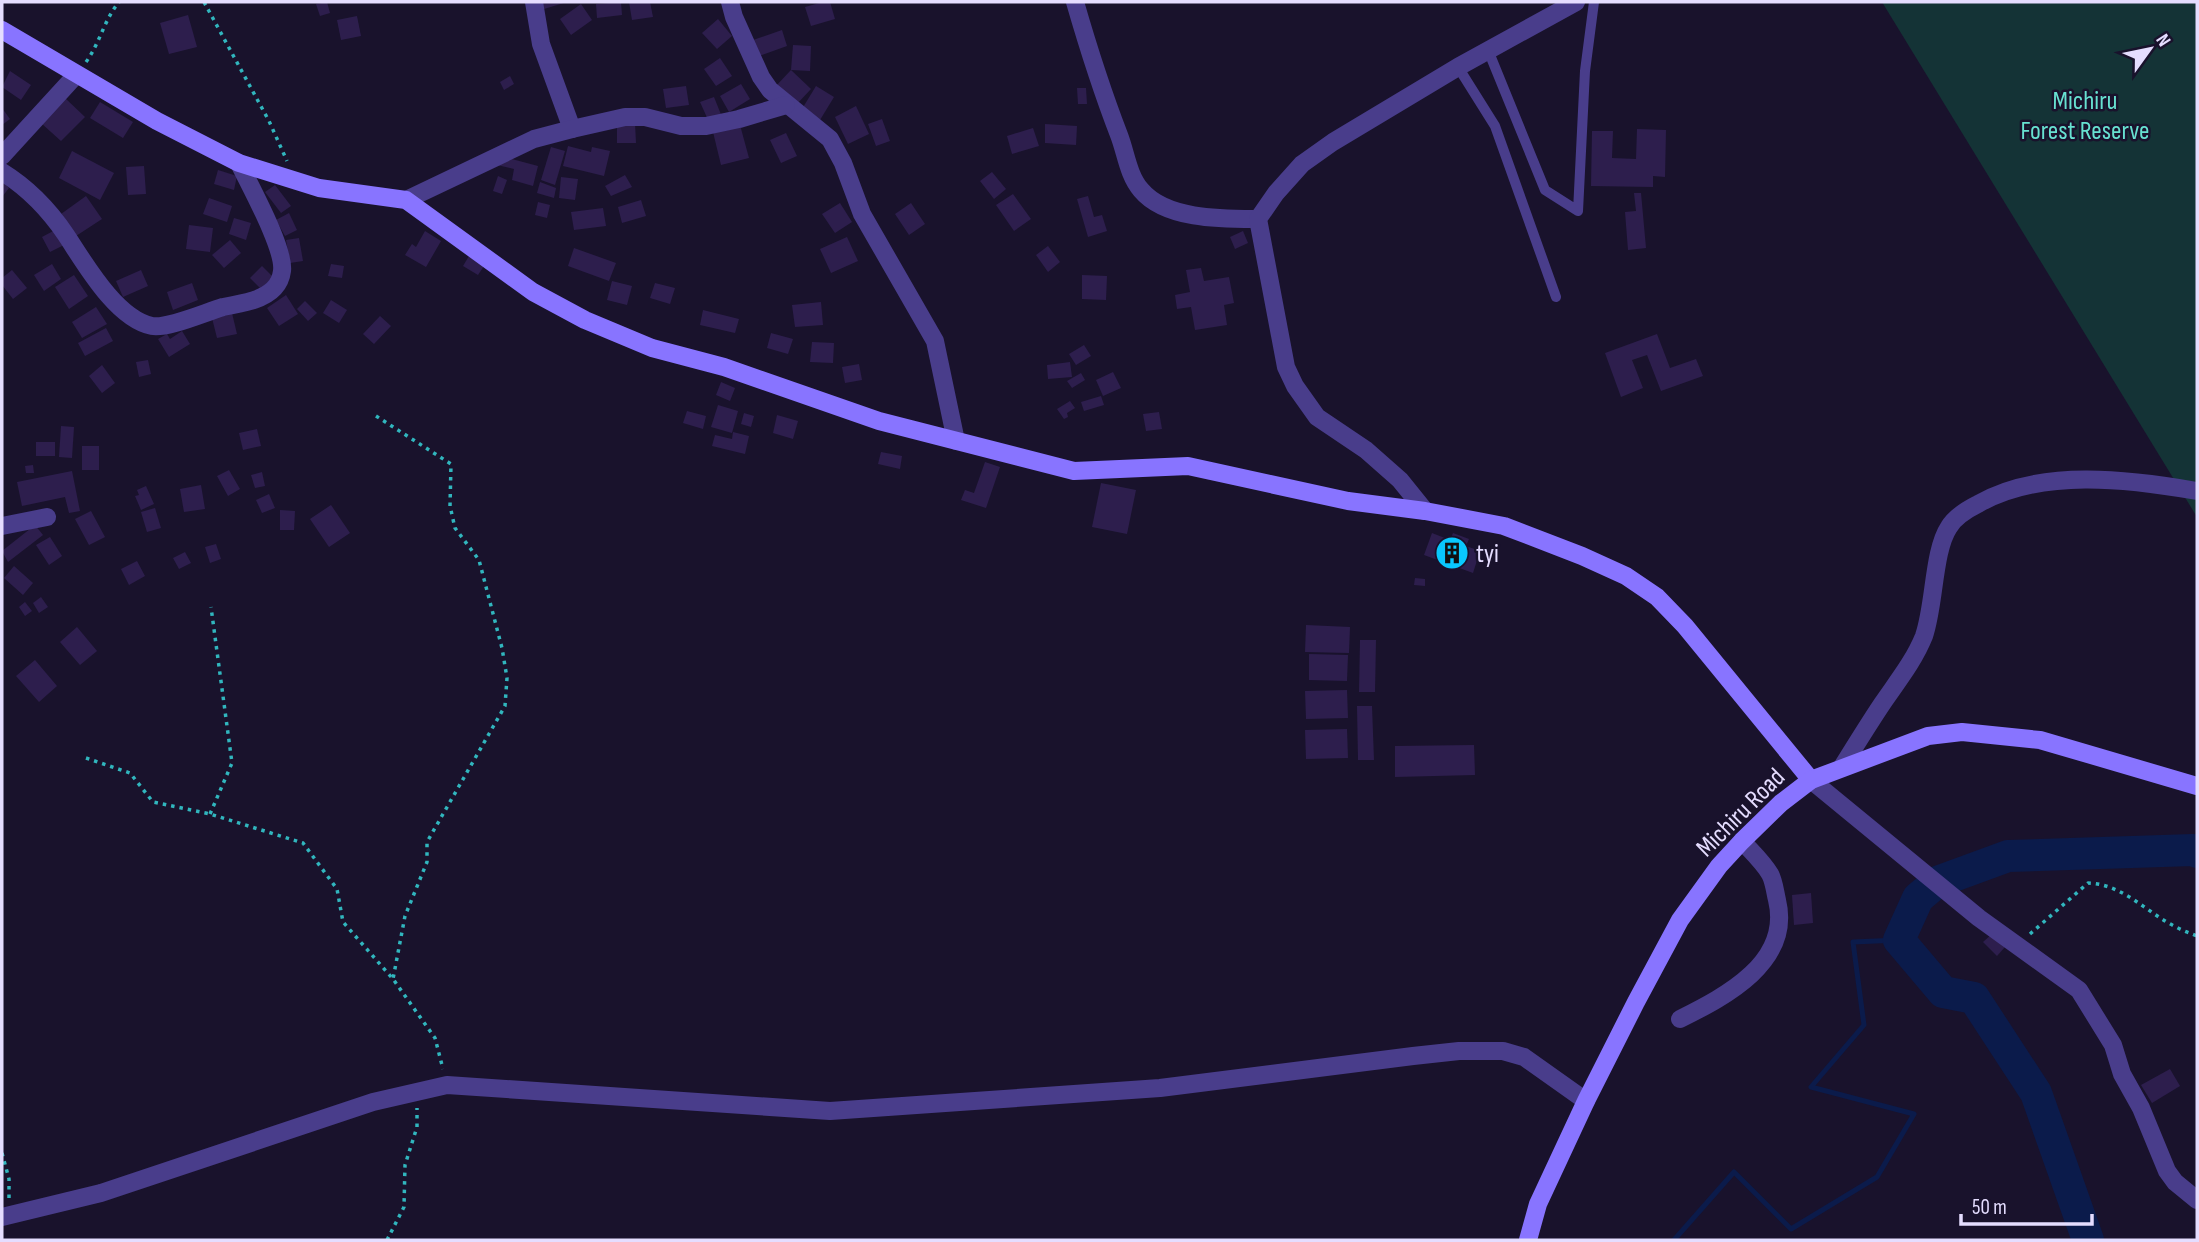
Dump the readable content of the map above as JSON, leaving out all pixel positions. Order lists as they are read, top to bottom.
{
  "streets": {
    "street": ["Michiru Road"]
  },
  "parks": ["Michiru Forest Reserve"],
  "places": {
    "building": ["tyi"]
  },
  "scale_bar": "50 m",
  "north": "top right"
}
